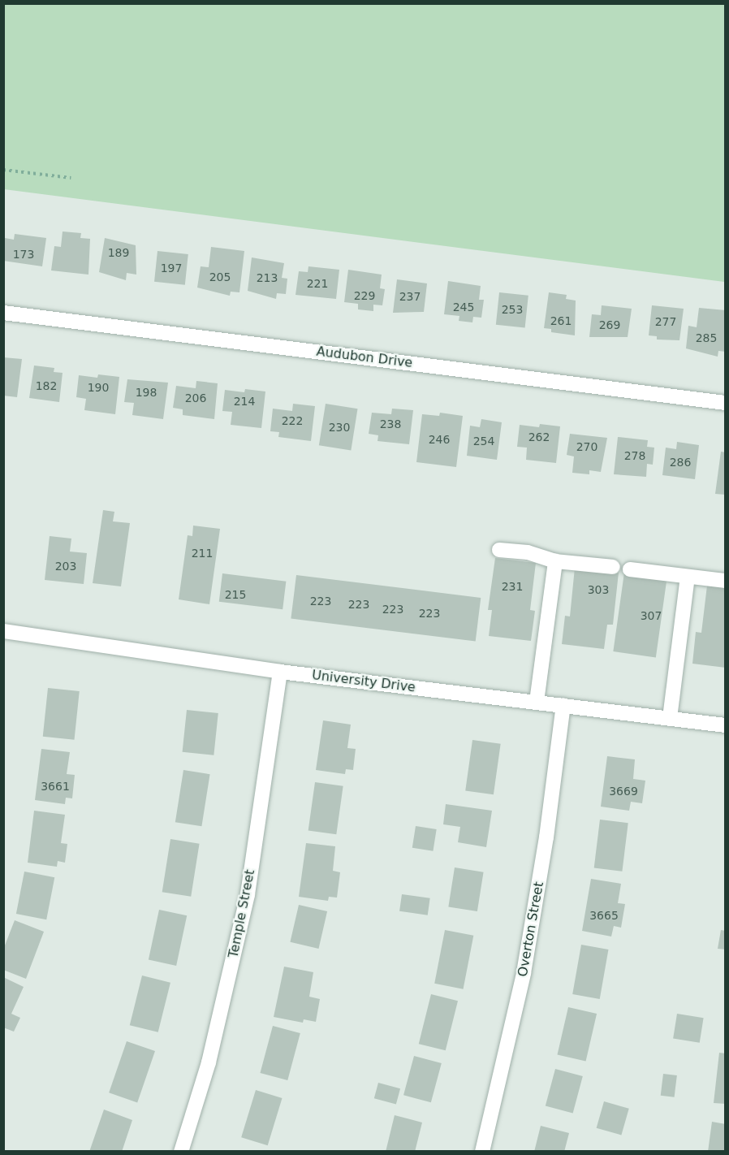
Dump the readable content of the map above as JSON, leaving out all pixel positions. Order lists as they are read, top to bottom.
{
  "streets": {
    "street": [
      "Audubon Drive",
      "University Drive",
      "Temple Street",
      "Overton Street"
    ]
  },
  "crossings": [
    ["University Drive", "Temple Street"],
    ["University Drive", "Overton Street"]
  ],
  "house_numbers": [
    "189",
    "173",
    "197",
    "205",
    "213",
    "221",
    "229",
    "237",
    "245",
    "253",
    "261",
    "277",
    "269",
    "285",
    "182",
    "190",
    "198",
    "206",
    "214",
    "222",
    "238",
    "230",
    "262",
    "246",
    "254",
    "270",
    "278",
    "286",
    "211",
    "203",
    "231",
    "303",
    "215",
    "223",
    "223",
    "223",
    "223",
    "307",
    "3661",
    "3669",
    "3665"
  ]
}
